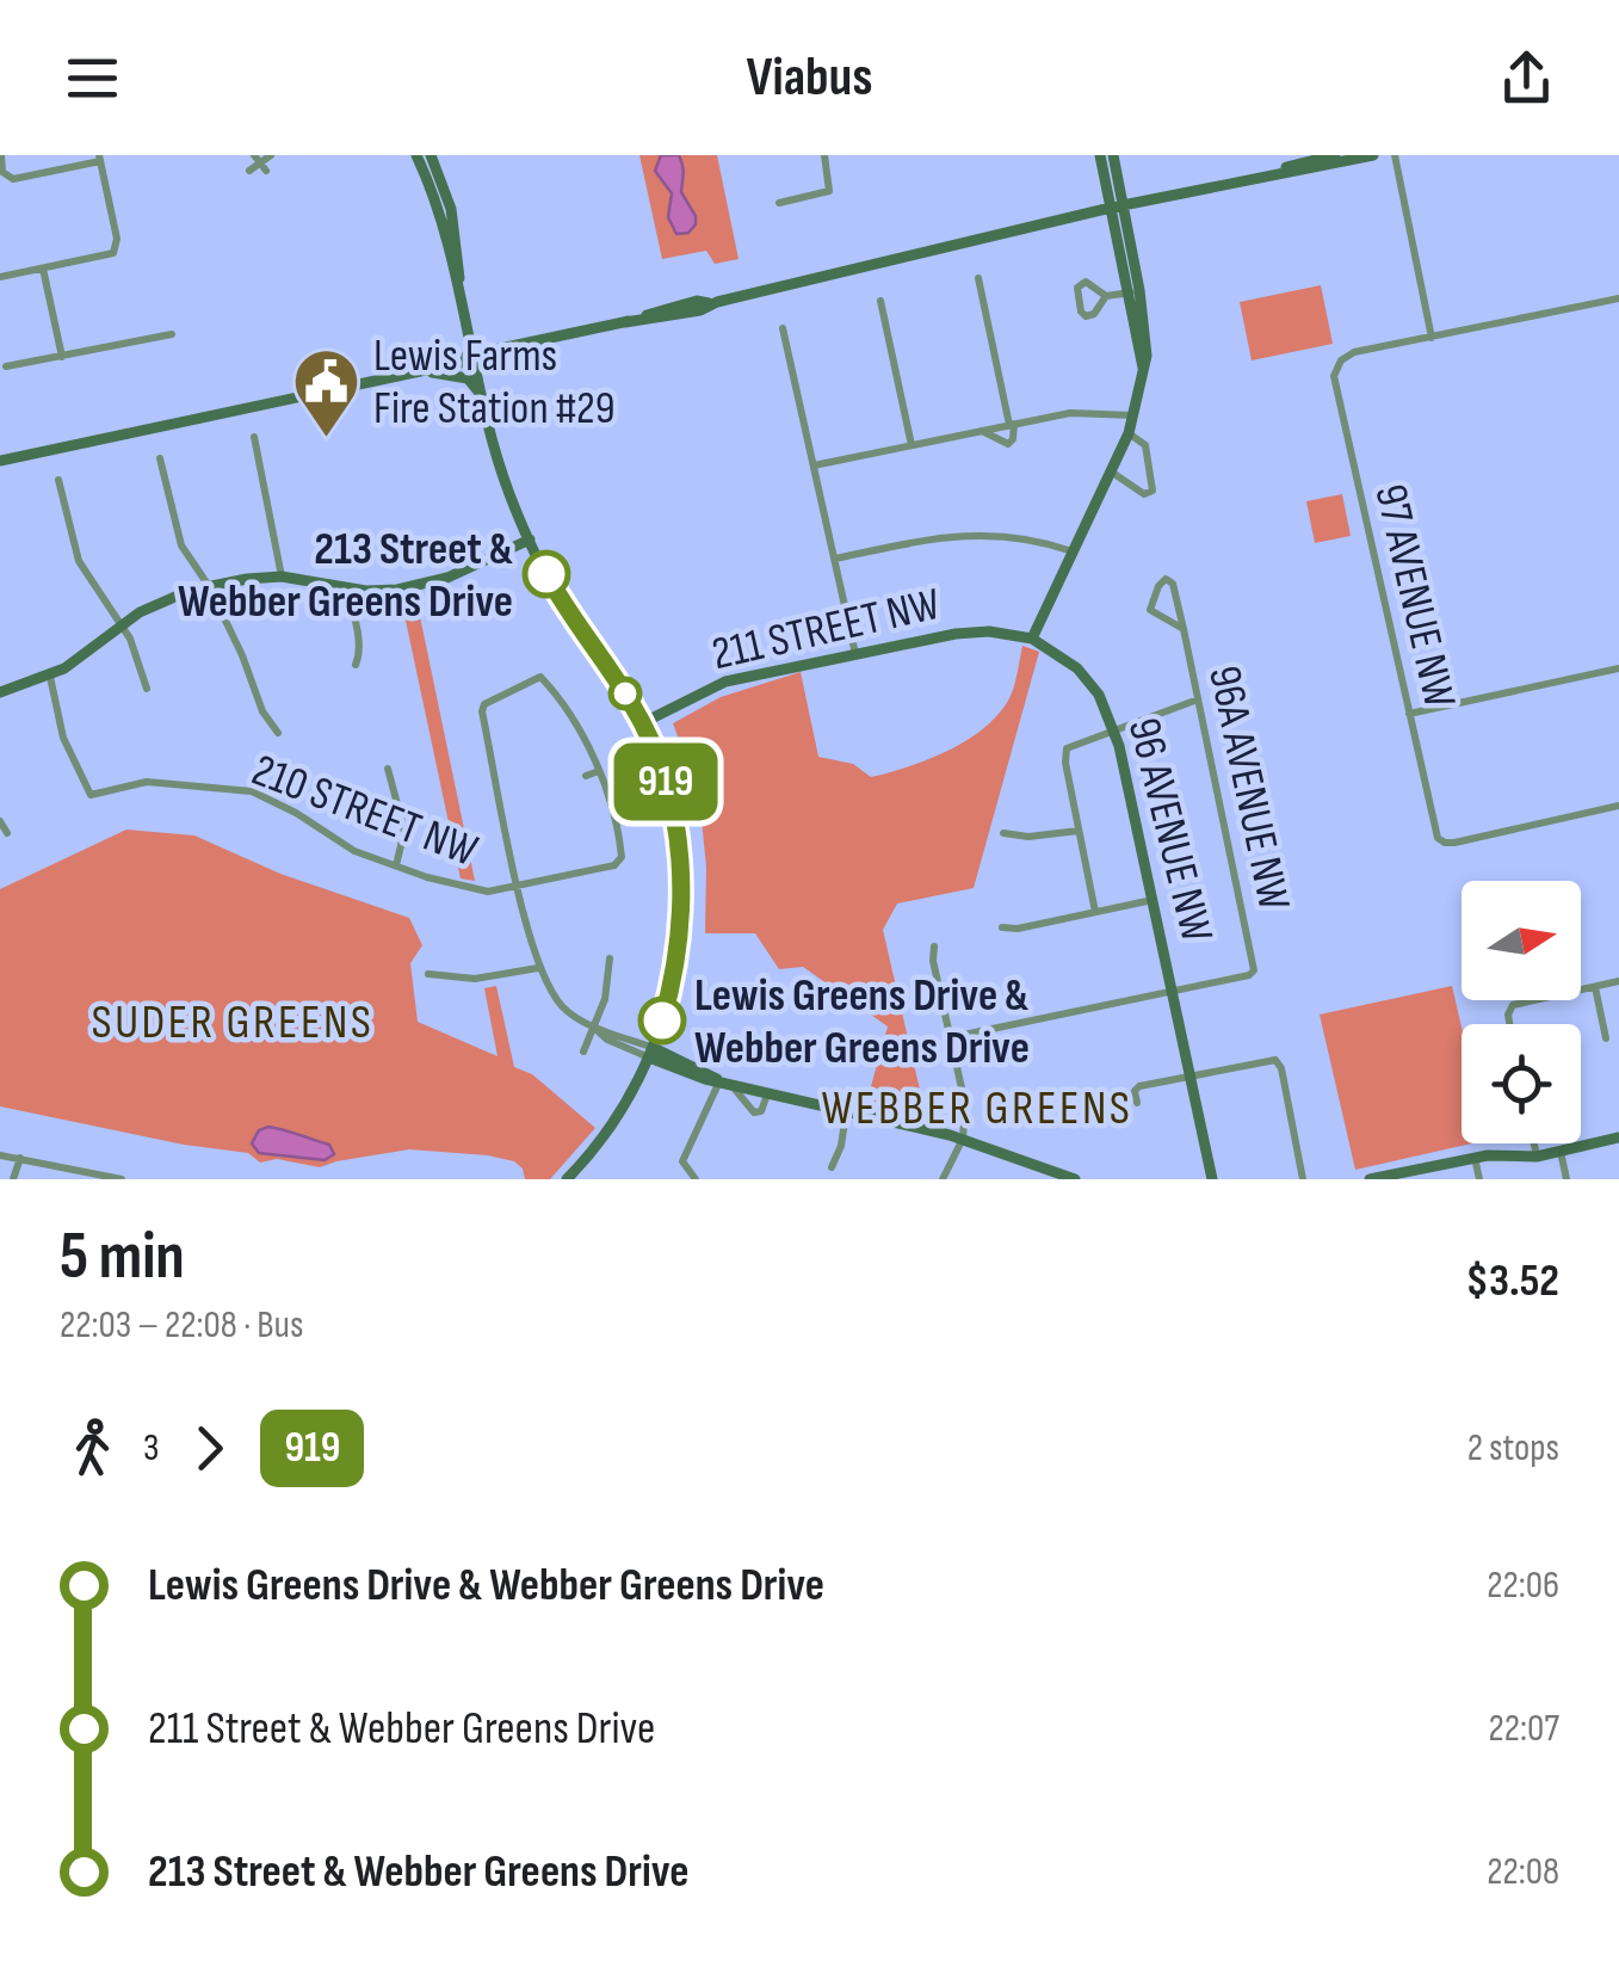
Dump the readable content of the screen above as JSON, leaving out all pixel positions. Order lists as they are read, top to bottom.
{
  "streets": {
    "main road": ["211 STREET NW", "96 AVENUE NW"],
    "street": ["97 AVENUE NW", "96A AVENUE NW", "210 STREET NW"]
  },
  "crossings": [
    ["211 STREET NW", "96 AVENUE NW"],
    ["96A AVENUE NW", "96 AVENUE NW"]
  ],
  "districts": ["SUDER GREENS", "WEBBER GREENS"],
  "places": {
    "public building": ["Lewis Farms Fire Station #29"],
    "other": ["213 Street & Webber Greens Drive", "Lewis Greens Drive & Webber Greens Drive"]
  },
  "lines": ["bus line 919"],
  "north": "right",
  "page": {
    "header": "Viabus",
    "on_map": "919",
    "heading": ["5 min", "22:03 – 22:08 · Bus", "$3.52"],
    "legs": ["3", "919", "2 stops"],
    "list": [
      {
        "name": "Lewis Greens Drive & Webber Greens Drive",
        "value": "22:06"
      },
      {
        "name": "211 Street & Webber Greens Drive",
        "value": "22:07"
      },
      {
        "name": "213 Street & Webber Greens Drive",
        "value": "22:08"
      }
    ]
  }
}
